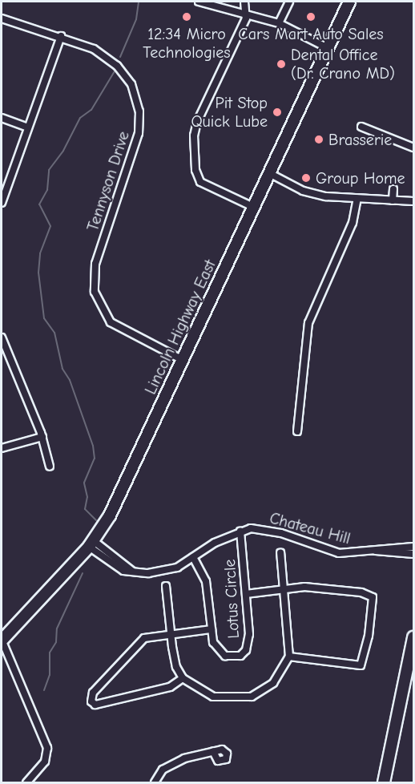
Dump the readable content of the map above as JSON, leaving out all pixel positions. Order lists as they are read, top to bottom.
{
  "streets": {
    "main road": ["Lincoln Highway East"],
    "street": ["Tennyson Drive", "Chateau Hill", "Lotus Circle"]
  },
  "crossings": [
    ["Tennyson Drive", "Lincoln Highway East"],
    ["Lincoln Highway East", "Chateau Hill"],
    ["Chateau Hill", "Lotus Circle"]
  ],
  "places": [
    "12:34 Micro Technologies",
    "Cars Mart Auto Sales",
    "Dental Office (Dr. Crano MD)",
    "Pit Stop Quick Lube",
    "Brasserie",
    "Group Home"
  ]
}
